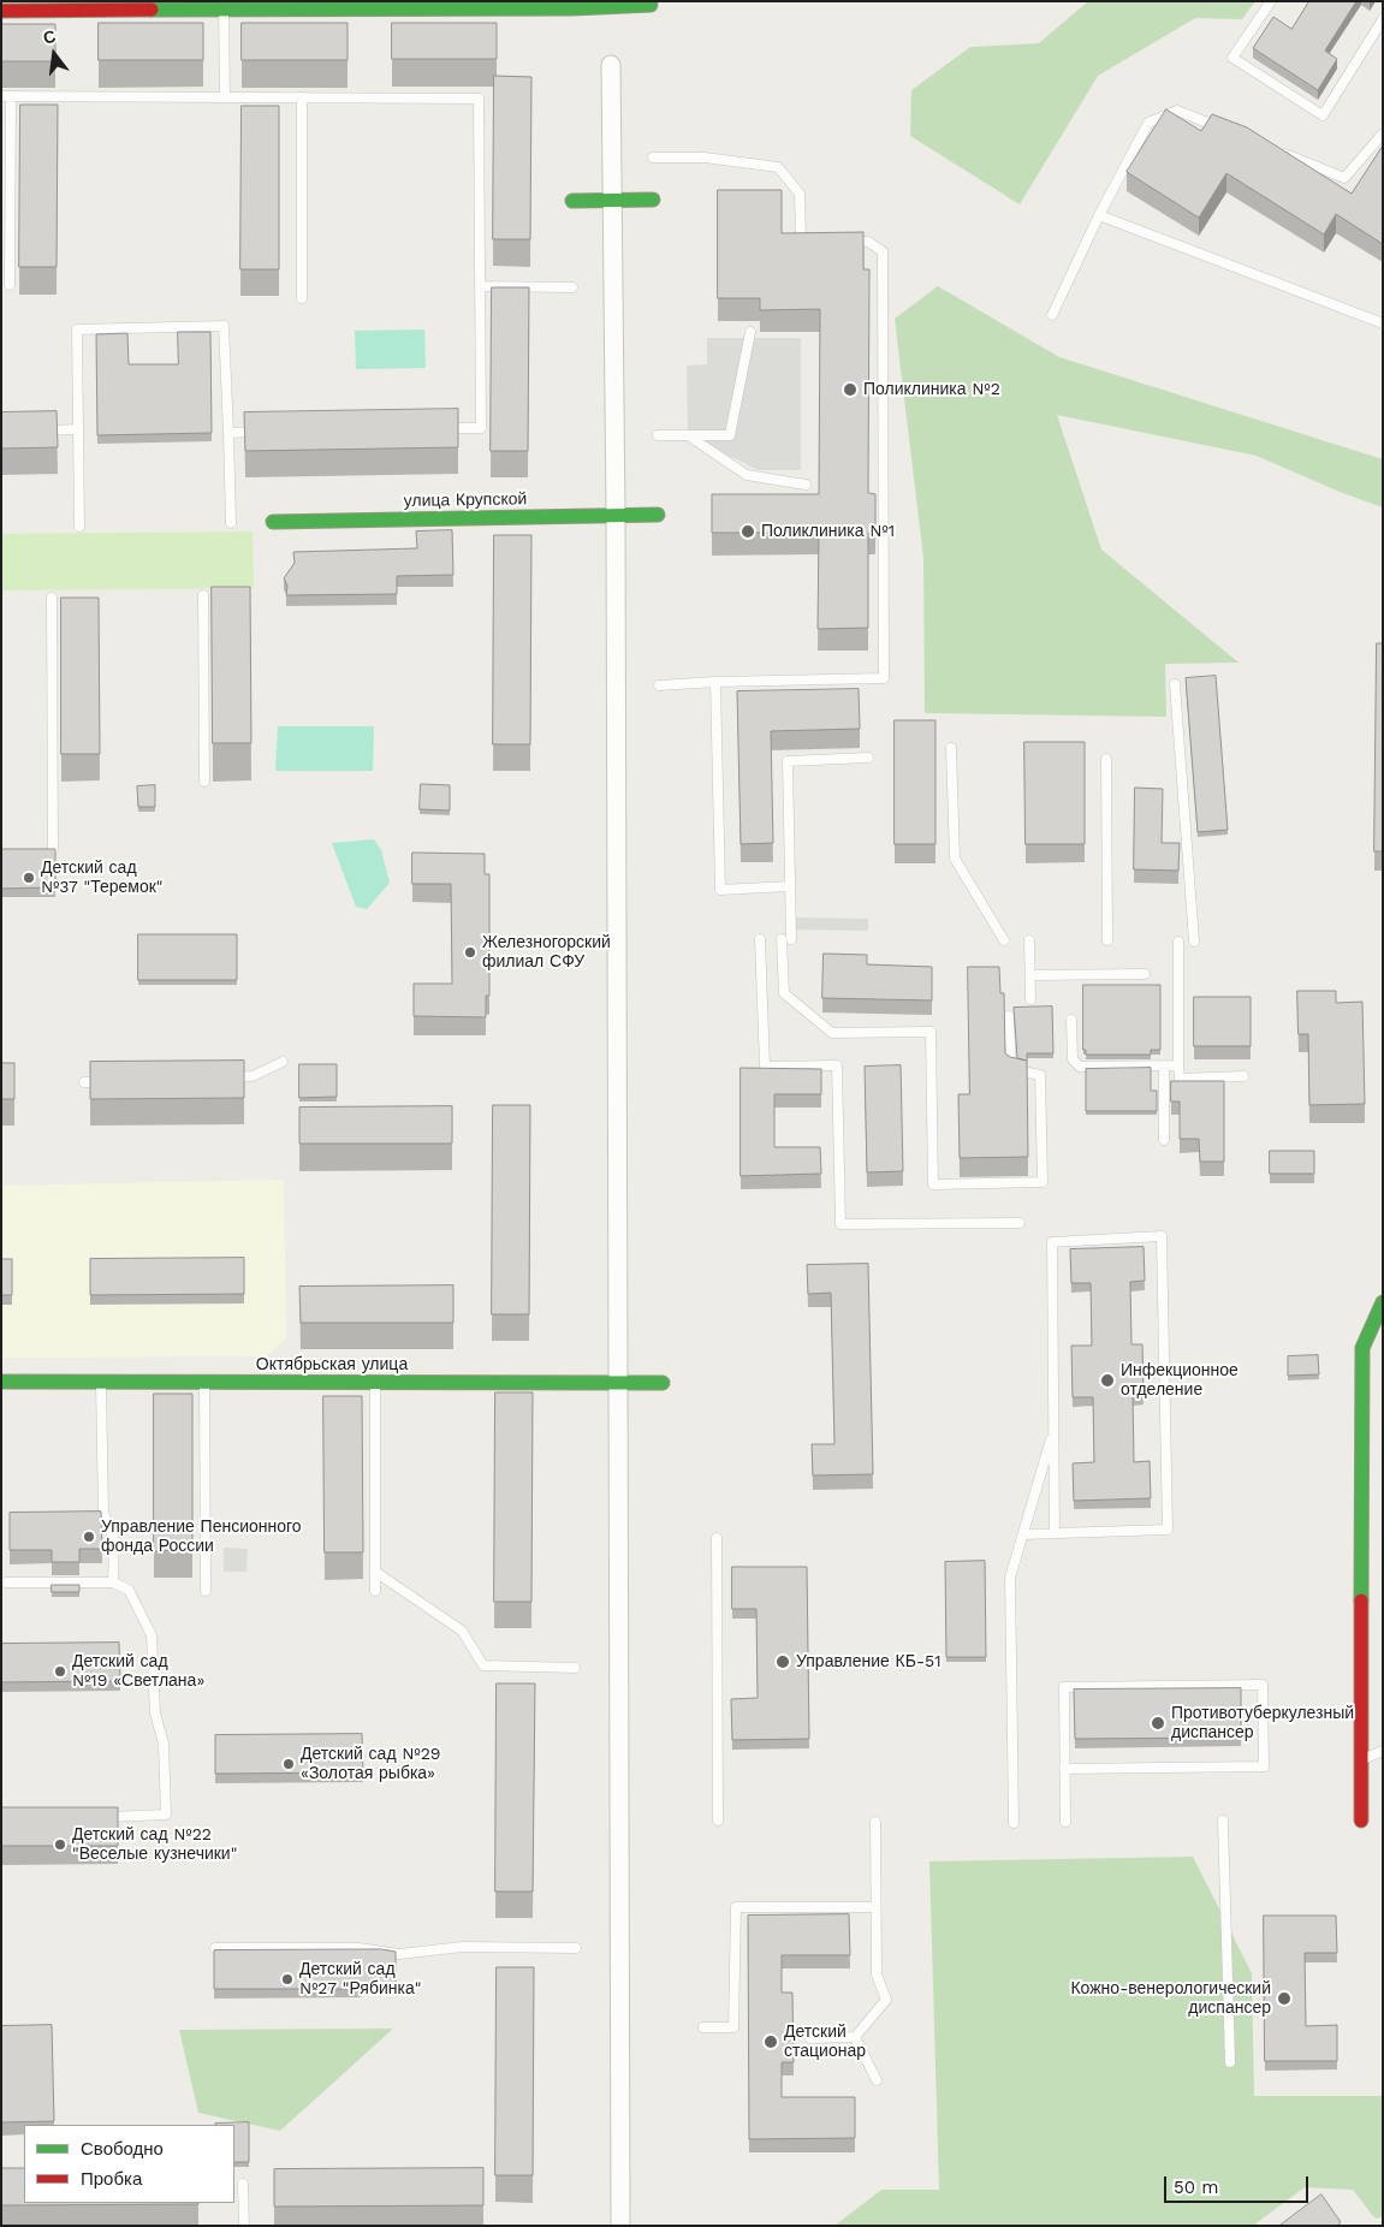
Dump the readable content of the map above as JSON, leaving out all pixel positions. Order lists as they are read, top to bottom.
{
  "streets": {
    "street": ["улица Крупской", "Октябрьская улица"]
  },
  "places": [
    "Поликлиника №2",
    "Поликлиника №1",
    "Детский сад №37 \"Теремок\"",
    "Железногорский филиал СФУ",
    "Инфекционное отделение",
    "Управление Пенсионного фонда России",
    "Управление КБ-51",
    "Детский сад №19 «Светлана»",
    "Противотуберкулезный диспансер",
    "Детский сад №29 «Золотая рыбка»",
    "Детский сад №22 \"Веселые кузнечики\"",
    "Детский сад №27 \"Рябинка\"",
    "Кожно-венерологический диспансер",
    "Детский стационар"
  ],
  "legend": ["Свободно", "Пробка"],
  "scale_bar": "50 m",
  "north": "top"
}
